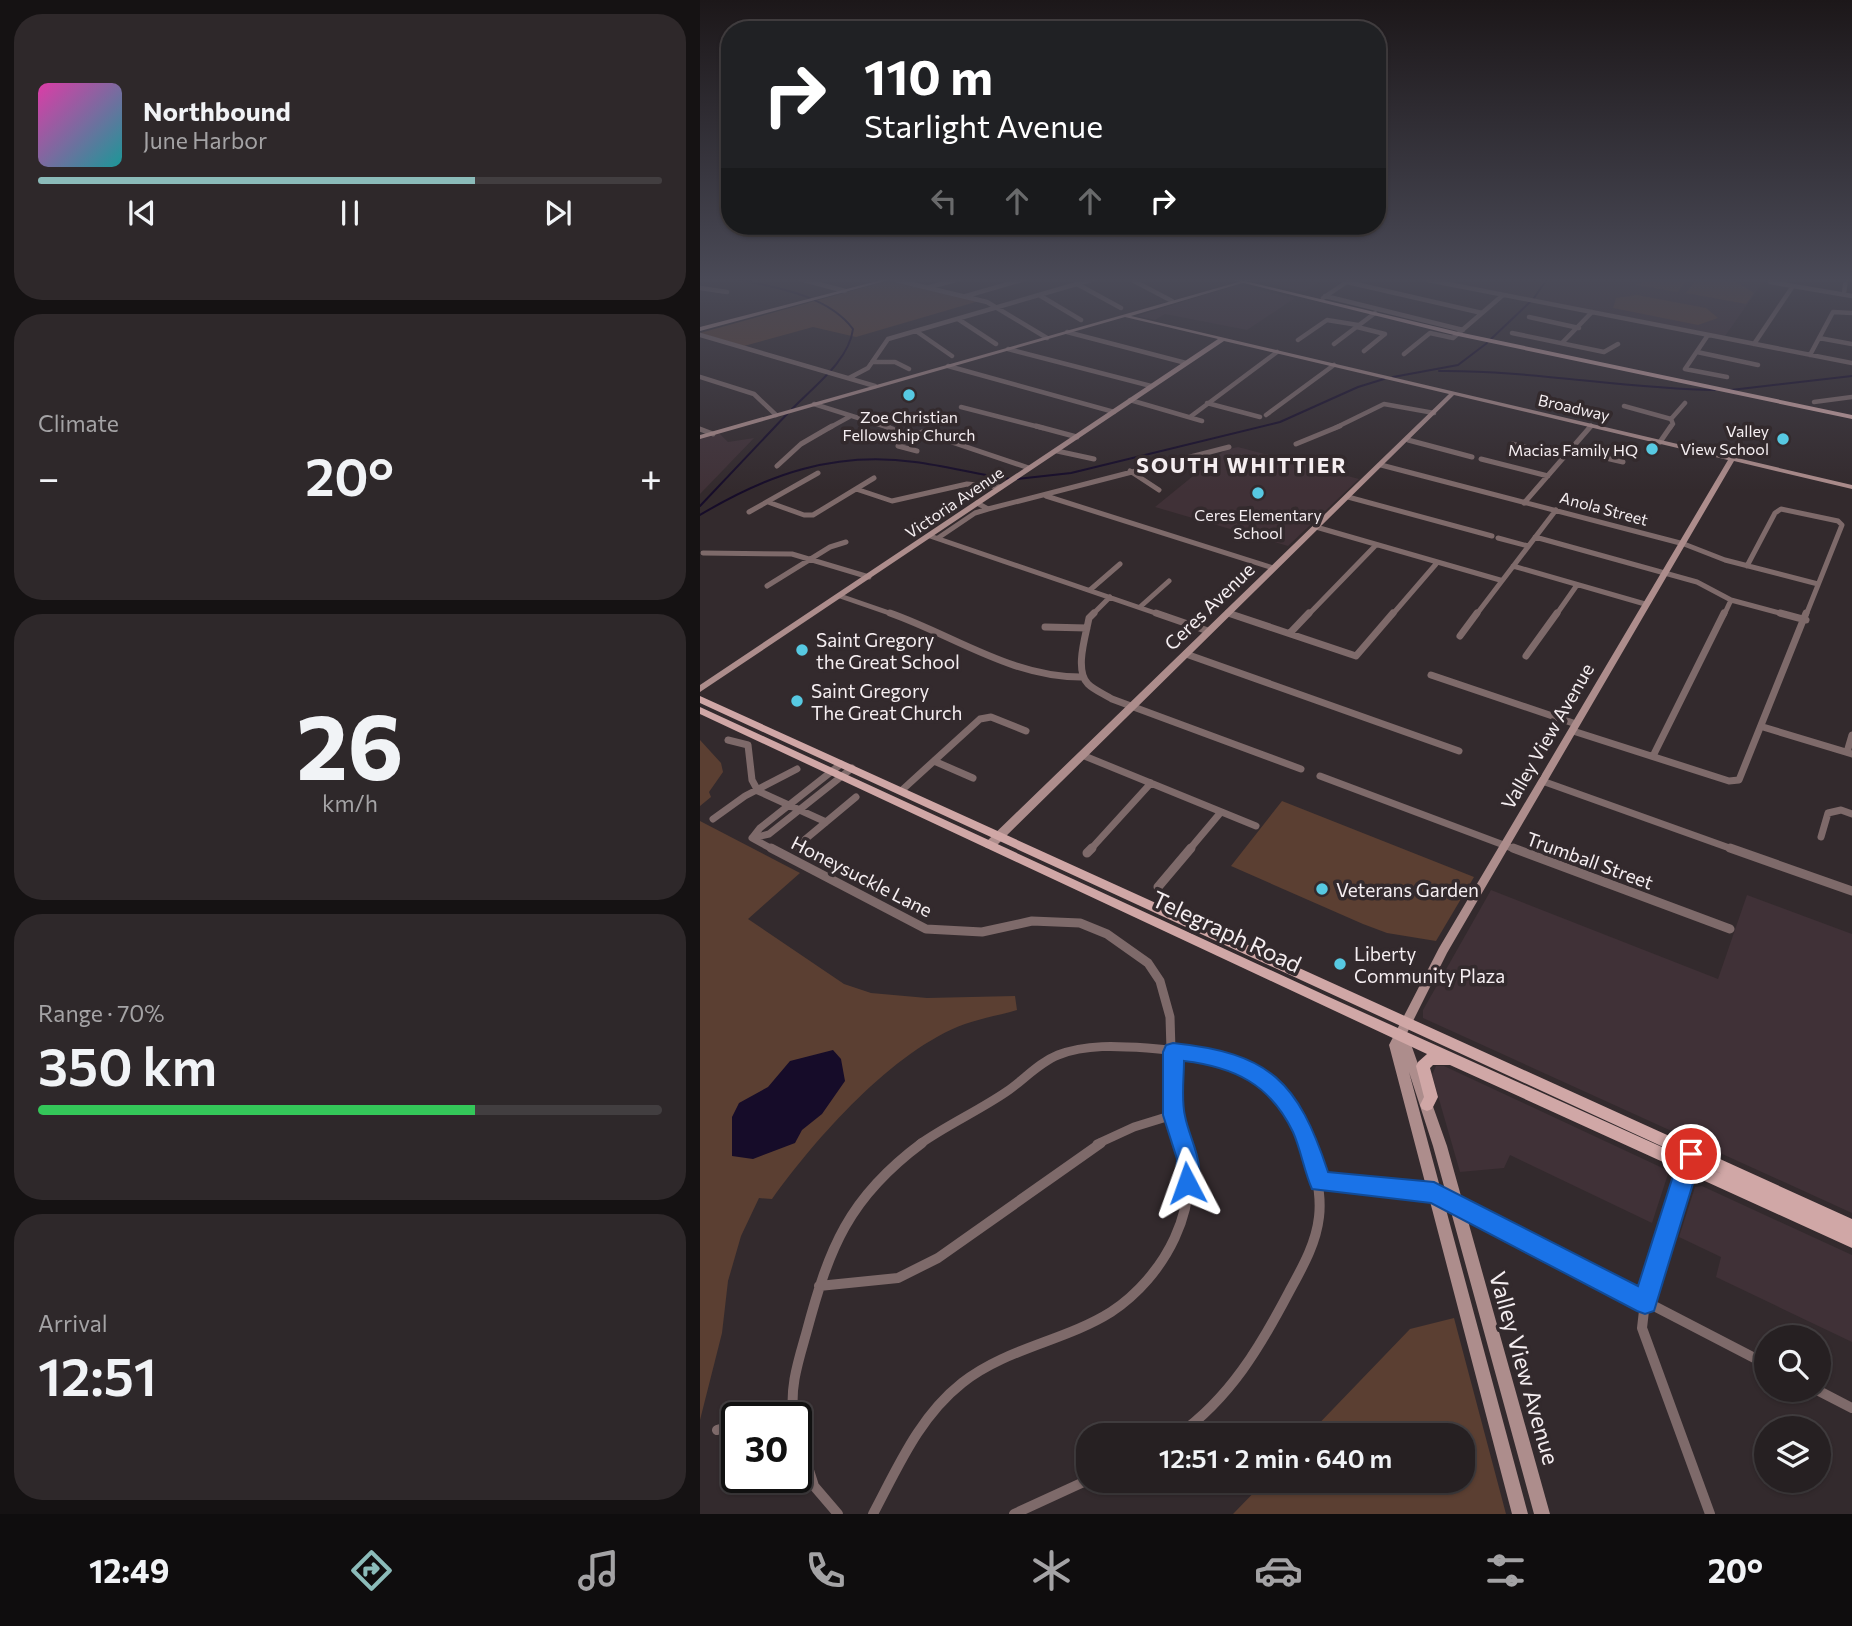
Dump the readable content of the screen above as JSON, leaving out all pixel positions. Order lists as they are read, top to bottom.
{
  "streets": {
    "main road": ["Telegraph Road"],
    "street": [
      "Broadway",
      "Victoria Avenue",
      "Anola Street",
      "Ceres Avenue",
      "Valley View Avenue",
      "Trumball Street",
      "Honeysuckle Lane"
    ]
  },
  "crossings": [
    ["Broadway", "Ceres Avenue"],
    ["Broadway", "Valley View Avenue"],
    ["Anola Street", "Ceres Avenue"],
    ["Anola Street", "Valley View Avenue"],
    ["Ceres Avenue", "Telegraph Road"],
    ["Valley View Avenue", "Trumball Street"],
    ["Valley View Avenue", "Telegraph Road"]
  ],
  "districts": ["SOUTH WHITTIER"],
  "places": [
    "Zoe Christian Fellowship Church",
    "Valley View School",
    "Macias Family HQ",
    "Ceres Elementary School",
    "Saint Gregory the Great School",
    "Saint Gregory The Great Church",
    "Veterans Garden",
    "Liberty Community Plaza"
  ],
  "page": {
    "turn": ["110 m", "Starlight Avenue"],
    "song": ["Northbound", "June Harbor"],
    "tile": [
      "Climate",
      ["26", "km/h"],
      ["Range · 70%", "350 km"],
      ["Arrival", "12:51"]
    ],
    "heat": ["−", "20°", "+"],
    "limit": "30",
    "trip": "12:51 · 2 min · 640 m",
    "tabs": ["12:49", "20°"]
  }
}
